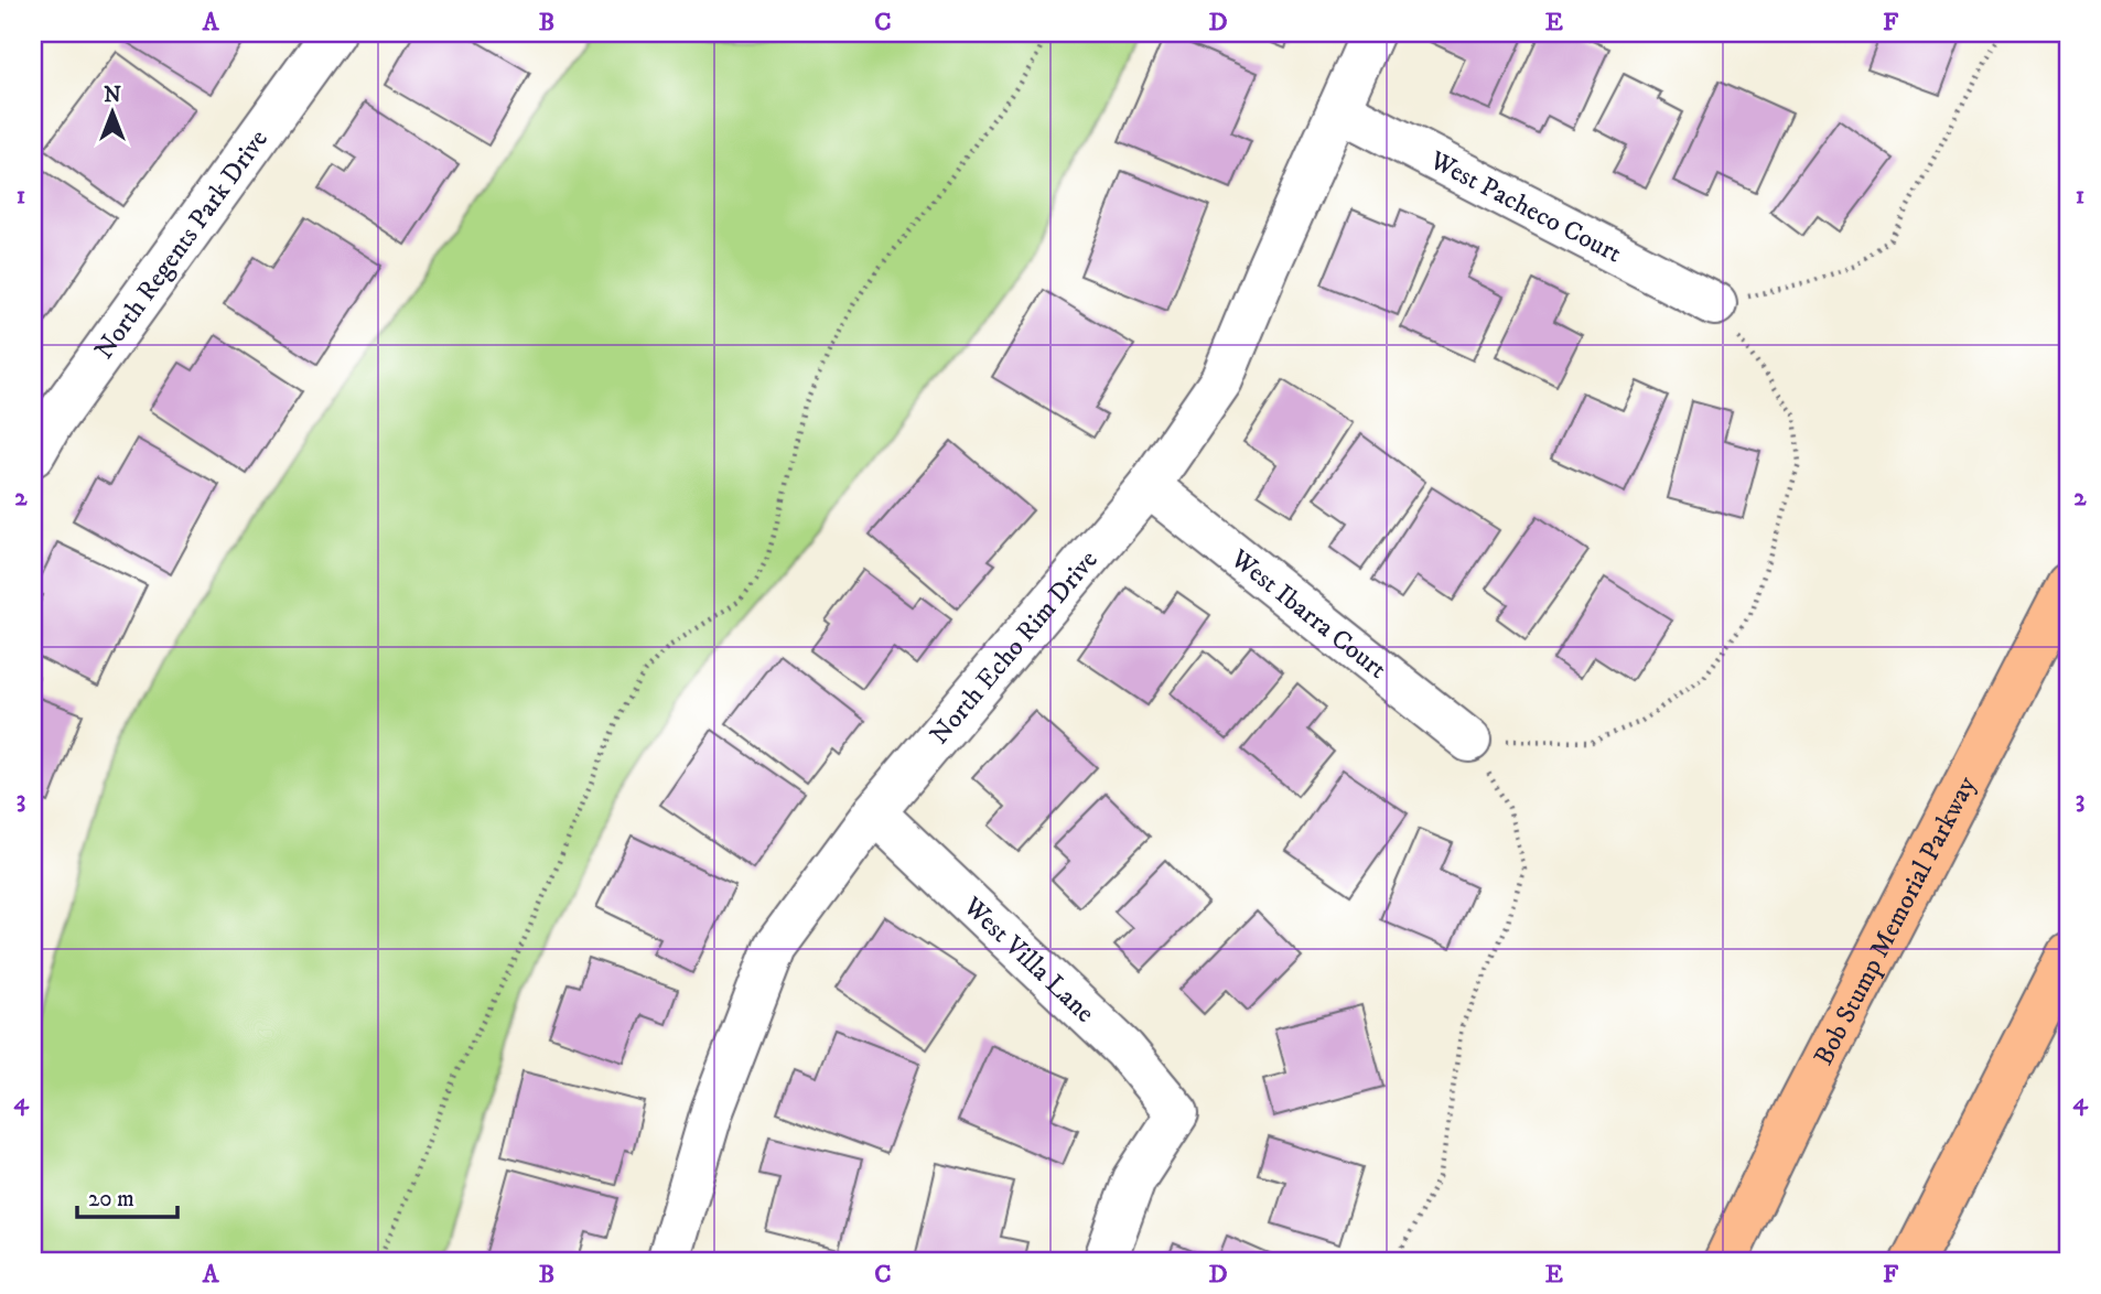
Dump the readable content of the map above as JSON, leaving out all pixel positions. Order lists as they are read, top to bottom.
{
  "streets": {
    "highway": ["Bob Stump Memorial Parkway"],
    "street": [
      "West Pacheco Court",
      "North Regents Park Drive",
      "West Ibarra Court",
      "North Echo Rim Drive",
      "West Villa Lane"
    ]
  },
  "crossings": [
    ["West Pacheco Court", "North Echo Rim Drive"],
    ["West Ibarra Court", "North Echo Rim Drive"],
    ["North Echo Rim Drive", "West Villa Lane"]
  ],
  "scale_bar": "20 m",
  "north": "top",
  "grid": {
    "columns": [
      "A",
      "B",
      "C",
      "D",
      "E",
      "F"
    ],
    "rows": [
      "1",
      "2",
      "3",
      "4"
    ]
  }
}
